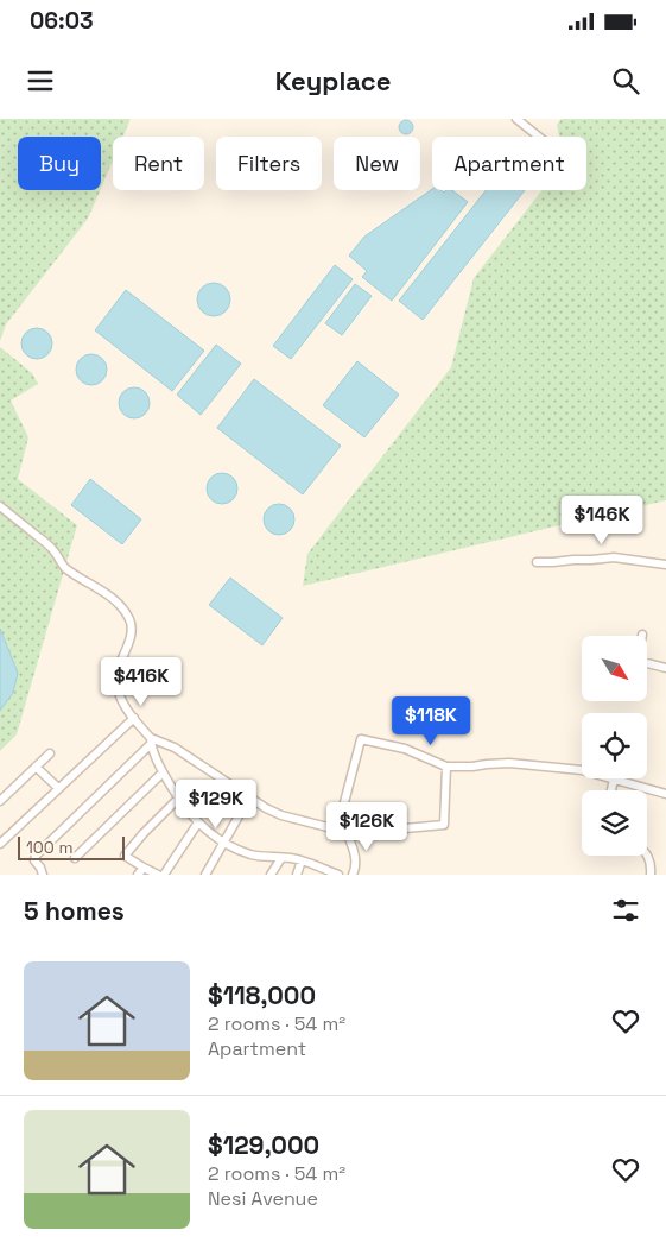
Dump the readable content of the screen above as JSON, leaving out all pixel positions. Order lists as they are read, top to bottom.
{
  "scale_bar": "100 m",
  "north": "bottom right",
  "page": {
    "status": "06:03",
    "header": "Keyplace",
    "chip": [
      "Buy",
      "Rent",
      "Filters",
      "New",
      "Apartment"
    ],
    "price": [
      "$146K",
      "$416K",
      "$118K",
      "$129K",
      "$126K"
    ],
    "scale": "100 m",
    "heading": "5 homes",
    "list": [
      {
        "name": "$118,000",
        "note": "2 rooms · 54 m² · Apartment"
      },
      {
        "name": "$129,000",
        "note": "2 rooms · 54 m² · Nesi Avenue"
      }
    ]
  }
}
